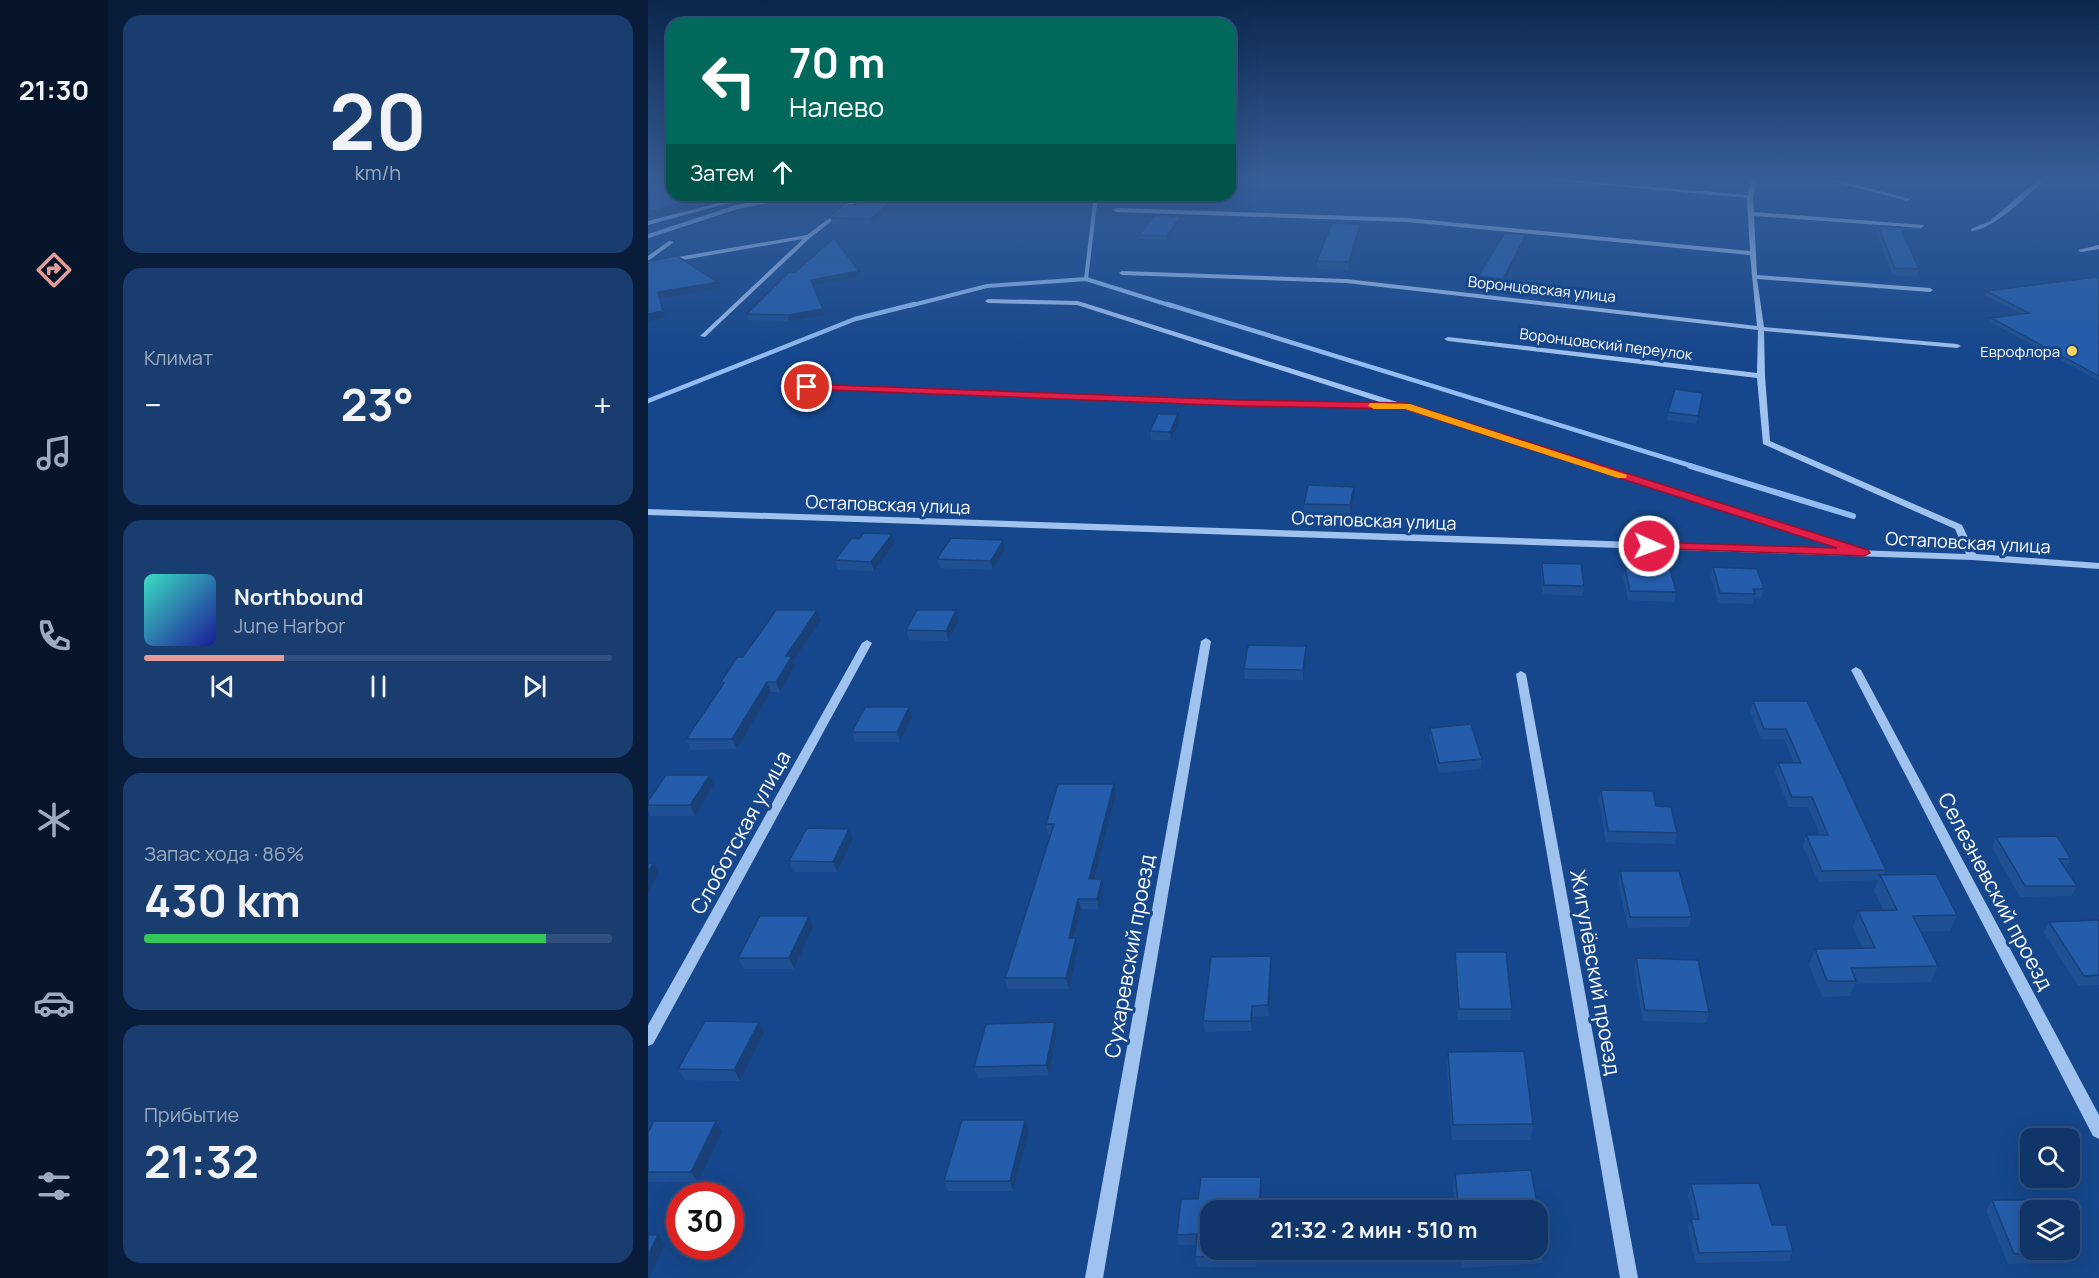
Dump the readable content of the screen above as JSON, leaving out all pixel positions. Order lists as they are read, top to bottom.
{
  "streets": {
    "street": [
      "Воронцовская улица",
      "Воронцовский переулок",
      "Остаповская улица",
      "Слоботская улица",
      "Селезневский проезд",
      "Сухаревский проезд",
      "Жигулёвский проезд"
    ]
  },
  "places": ["Еврофлора"],
  "page": {
    "tabs": "21:30",
    "tile": [
      ["20", "km/h"],
      "Климат",
      ["Запас хода · 86%", "430 km"],
      ["Прибытие", "21:32"]
    ],
    "turn": ["70 m", "Налево"],
    "then": "Затем",
    "heat": ["−", "23°", "+"],
    "song": ["Northbound", "June Harbor"],
    "limit": "30",
    "trip": "21:32 · 2 мин · 510 m"
  }
}
